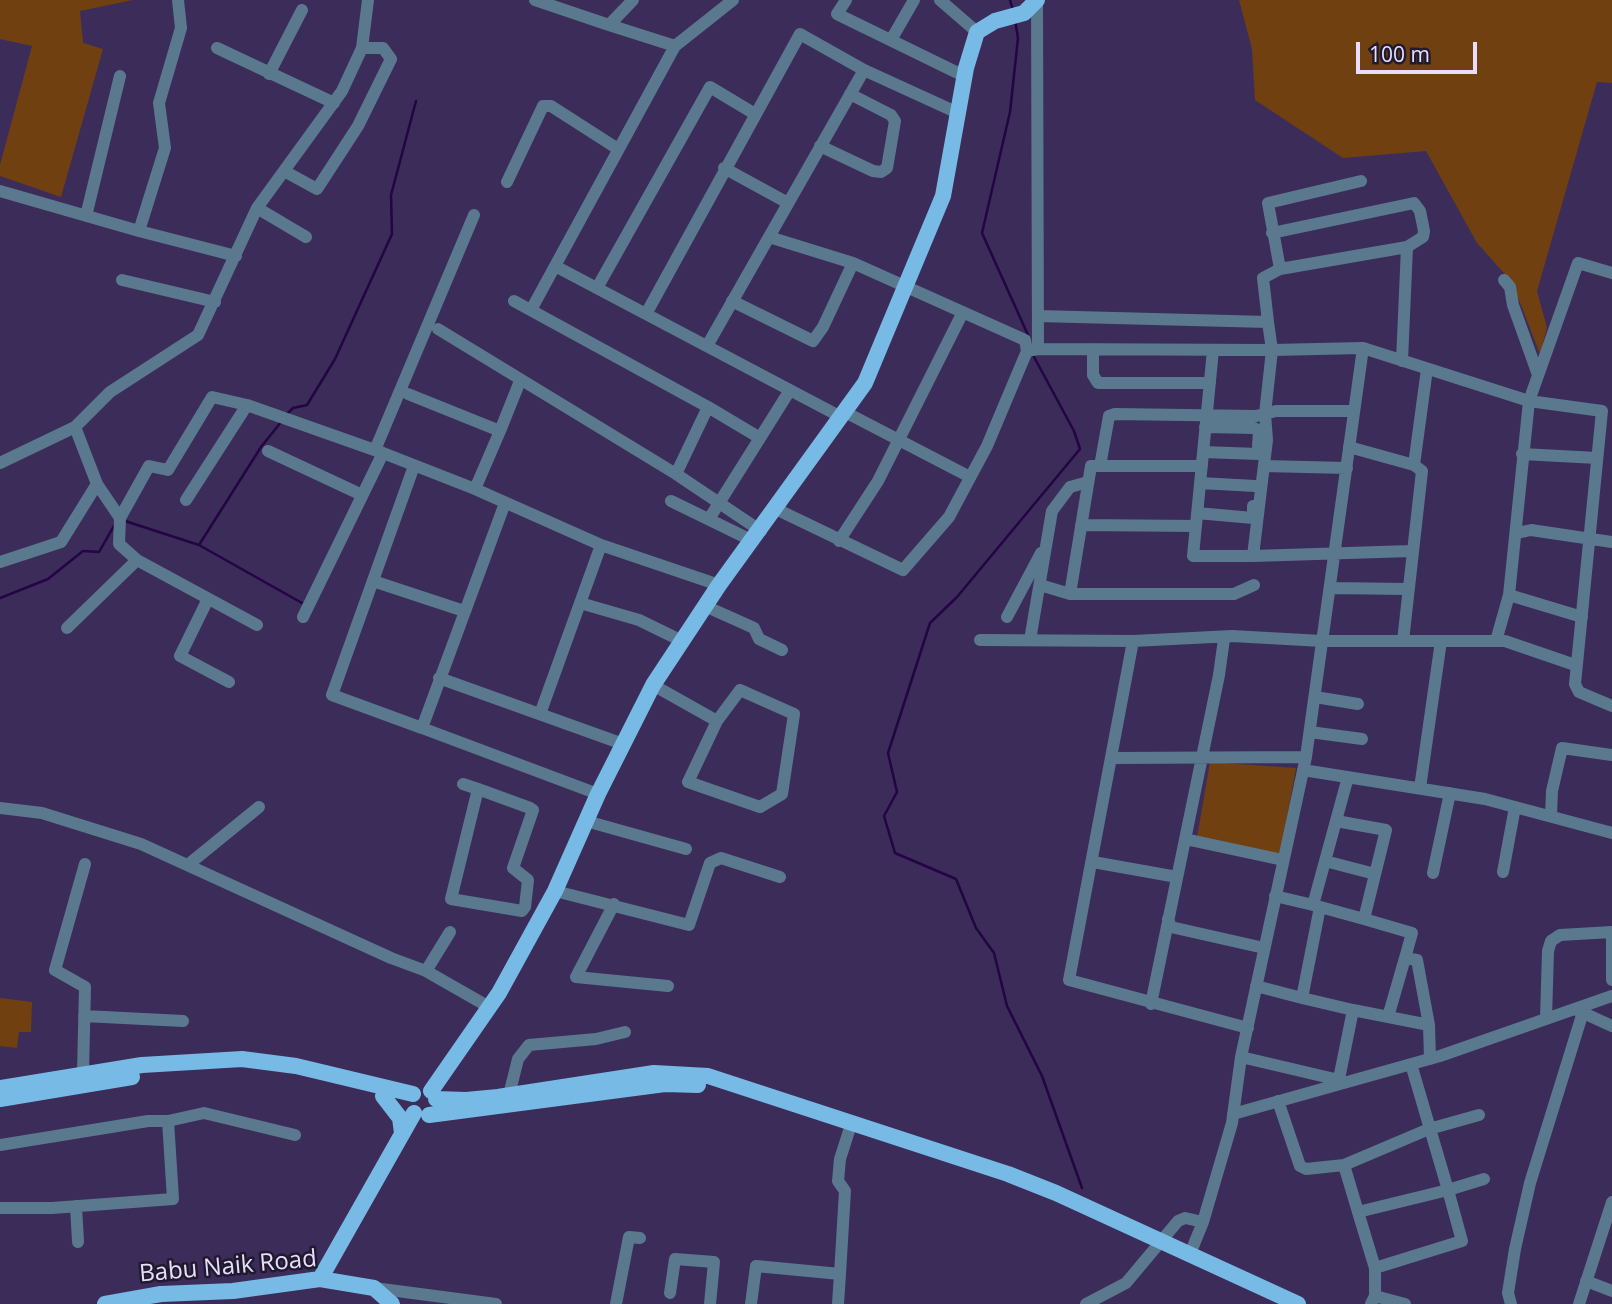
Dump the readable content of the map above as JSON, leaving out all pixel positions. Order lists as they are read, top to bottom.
{
  "streets": {
    "main road": ["Babu Naik Road"]
  },
  "scale_bar": "100 m"
}
